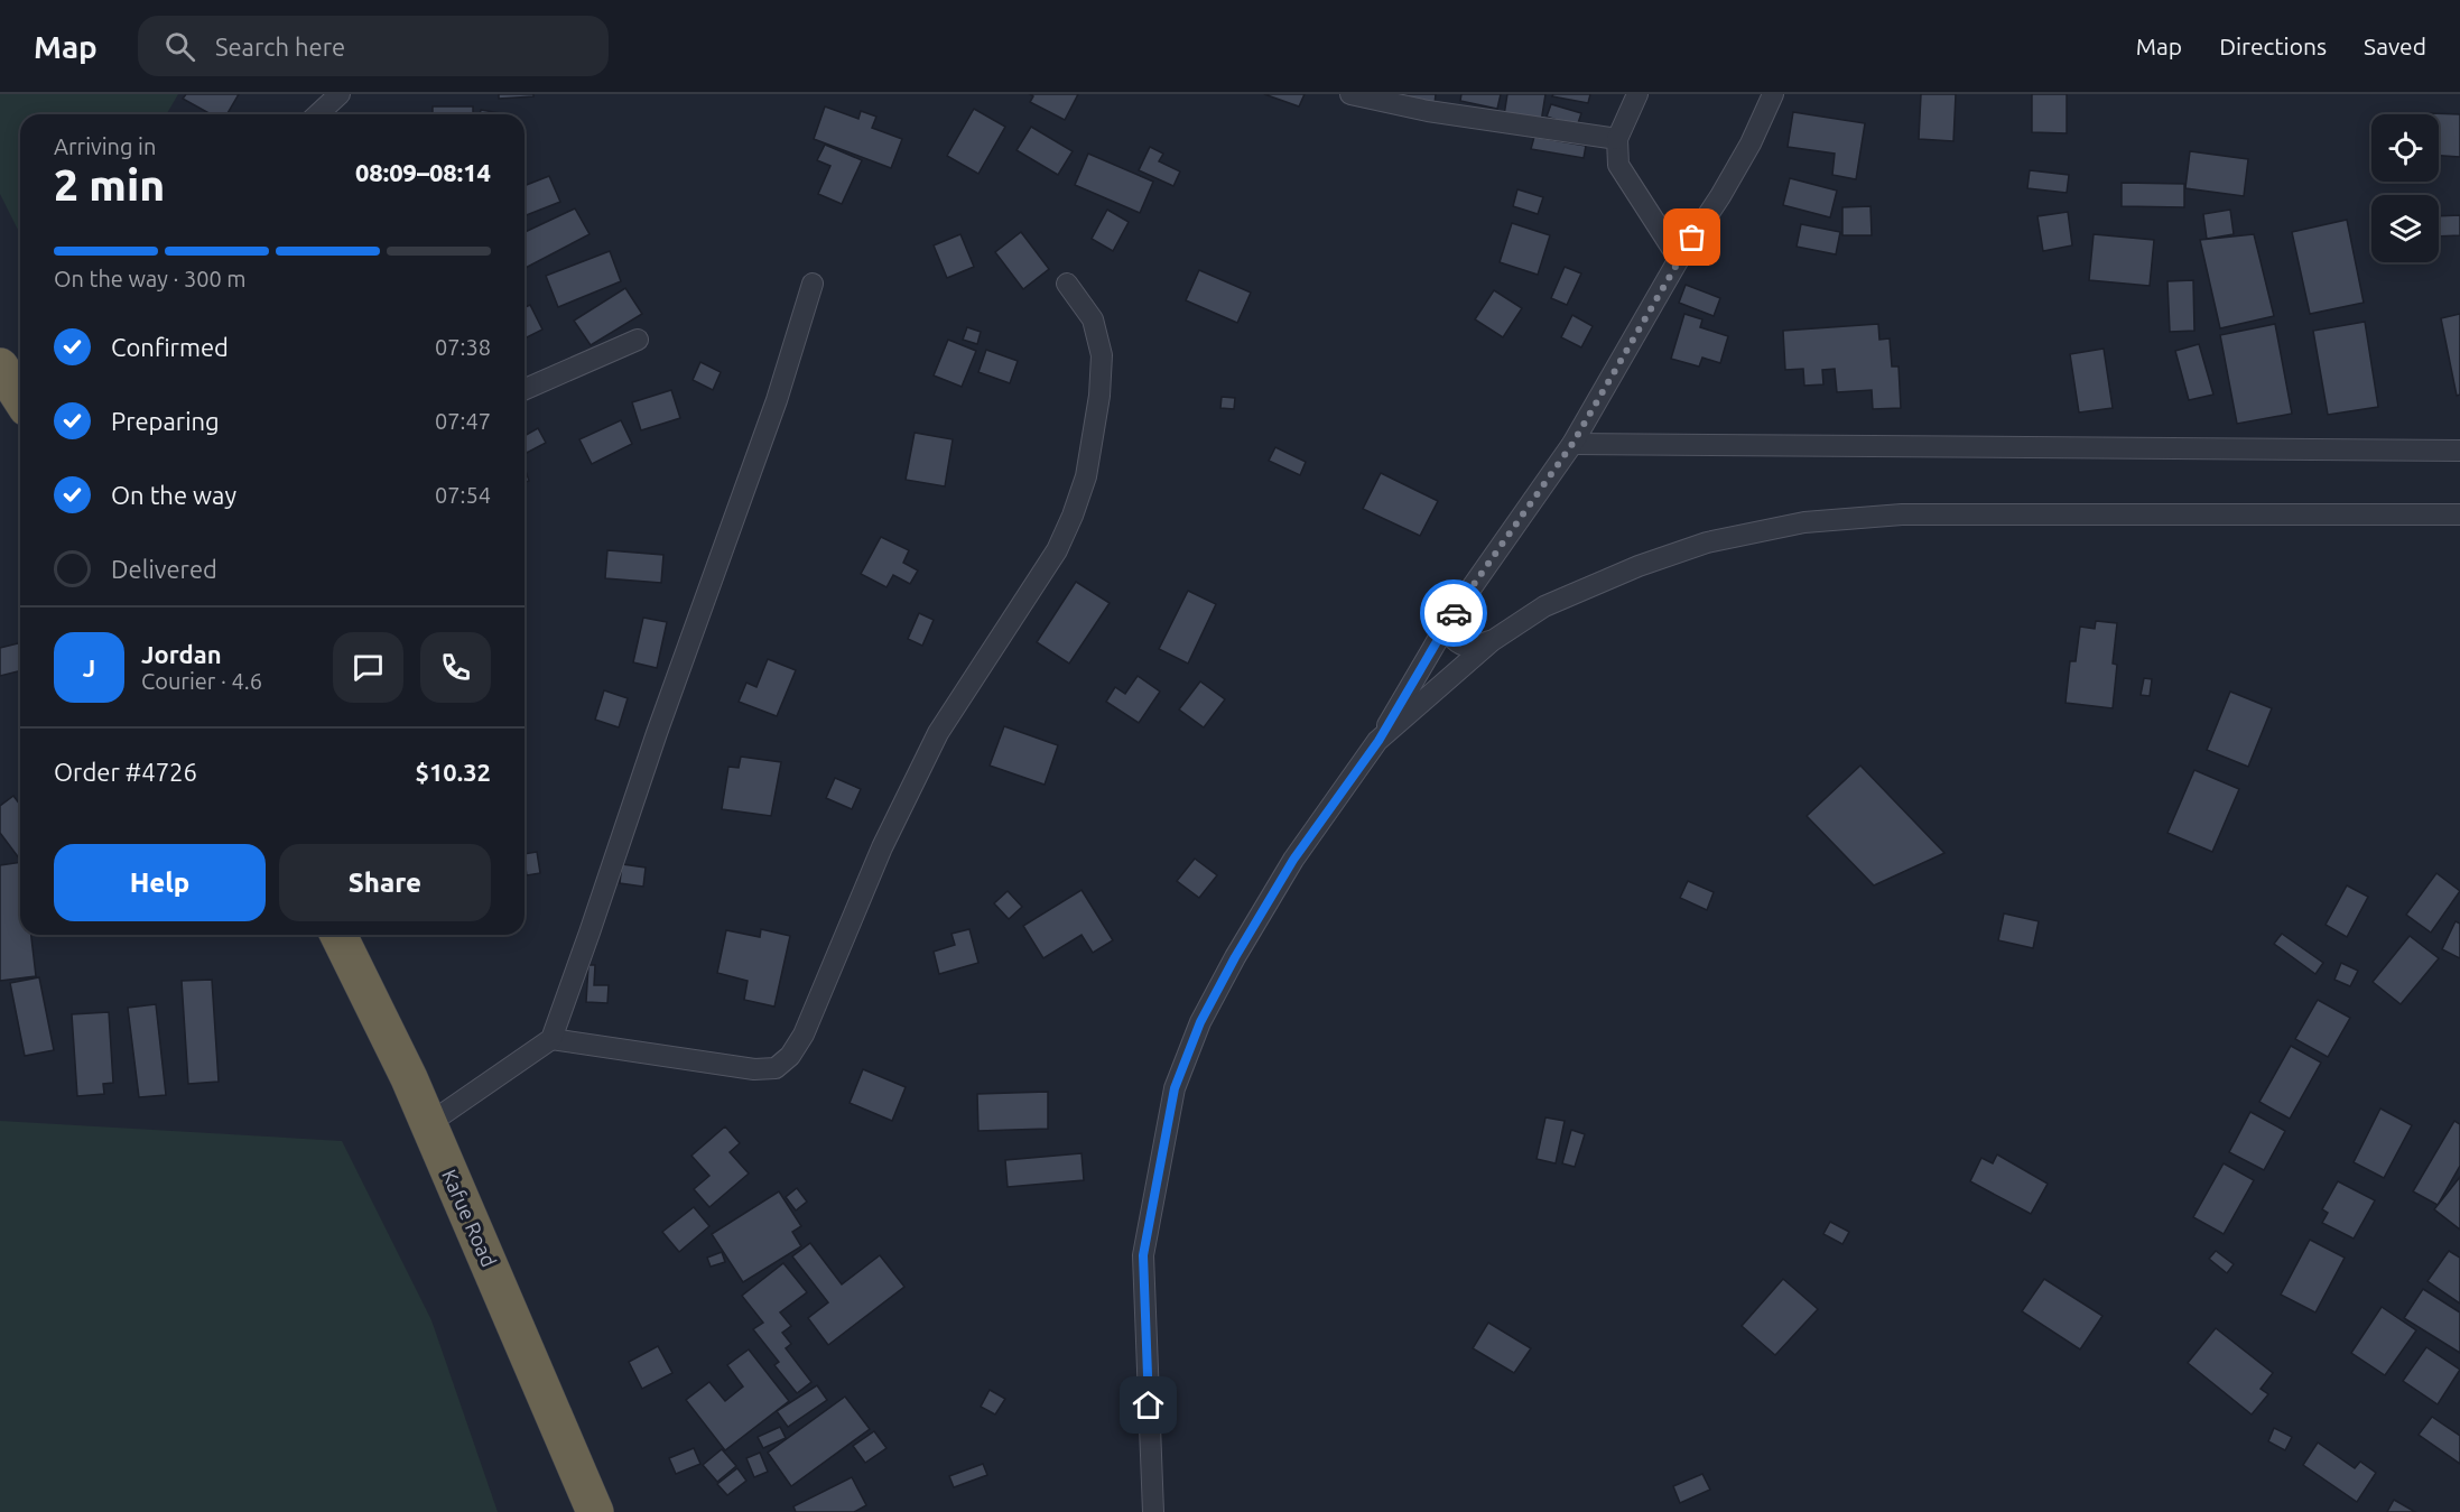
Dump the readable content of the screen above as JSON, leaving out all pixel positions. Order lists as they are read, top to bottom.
{
  "streets": {
    "highway": ["Kafue Road"]
  },
  "page": {
    "header": "Map",
    "search": "Search here",
    "nav": ["Map", "Directions", "Saved"],
    "heading": ["2 min", "Arriving in", "08:09–08:14"],
    "panel": [
      "Jordan",
      "Courier · 4.6",
      "Order #4726",
      "$10.32"
    ],
    "bar": "On the way · 300 m",
    "list": [
      ["Confirmed", "07:38"],
      ["Preparing", "07:47"],
      ["On the way", "07:54"],
      "Delivered"
    ],
    "round": "J",
    "buttons": ["Help", "Share"]
  }
}
